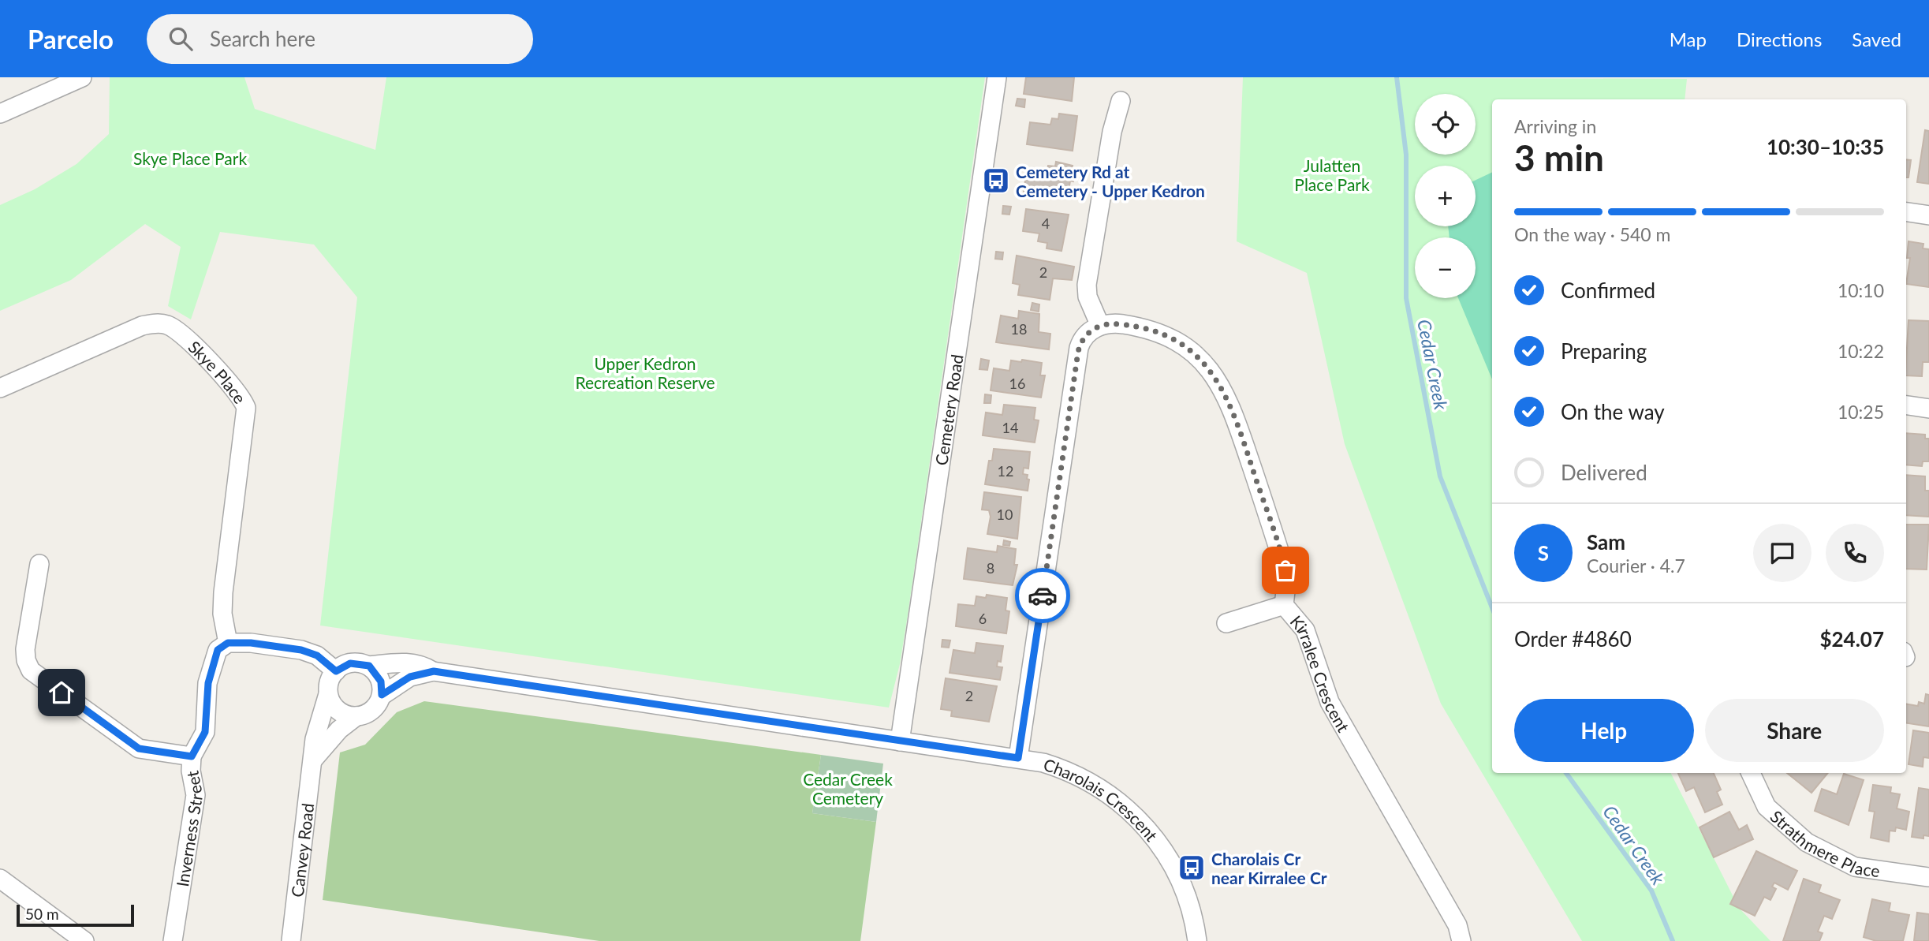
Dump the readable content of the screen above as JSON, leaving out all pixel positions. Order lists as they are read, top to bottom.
{
  "streets": {
    "street": [
      "Skye Place",
      "Cemetery Road",
      "Kirralee Crescent",
      "Charolais Crescent",
      "Inverness Street",
      "Strathmere Place",
      "Canvey Road"
    ]
  },
  "crossings": [
    ["Skye Place", "Inverness Street"],
    ["Cemetery Road", "Charolais Crescent"]
  ],
  "water": ["Cedar Creek"],
  "parks": [
    "Skye Place Park",
    "Julatten Place Park",
    "Upper Kedron Recreation Reserve",
    "Cedar Creek Cemetery"
  ],
  "places": {
    "bus stop": ["Cemetery Rd at Cemetery - Upper Kedron", "Charolais Cr near Kirralee Cr"]
  },
  "house_numbers": [
    "4",
    "2",
    "18",
    "16",
    "14",
    "12",
    "10",
    "8",
    "6",
    "2"
  ],
  "scale_bar": "50 m",
  "page": {
    "header": "Parcelo",
    "search": "Search here",
    "nav": ["Map", "Directions", "Saved"],
    "map_buttons": ["+", "−"],
    "heading": ["3 min", "Arriving in", "10:30–10:35"],
    "panel": [
      "Sam",
      "Courier · 4.7",
      "Order #4860",
      "$24.07"
    ],
    "bar": "On the way · 540 m",
    "list": [
      ["Confirmed", "10:10"],
      ["Preparing", "10:22"],
      ["On the way", "10:25"],
      "Delivered"
    ],
    "round": "S",
    "buttons": ["Help", "Share"],
    "scale": "50 m"
  }
}
